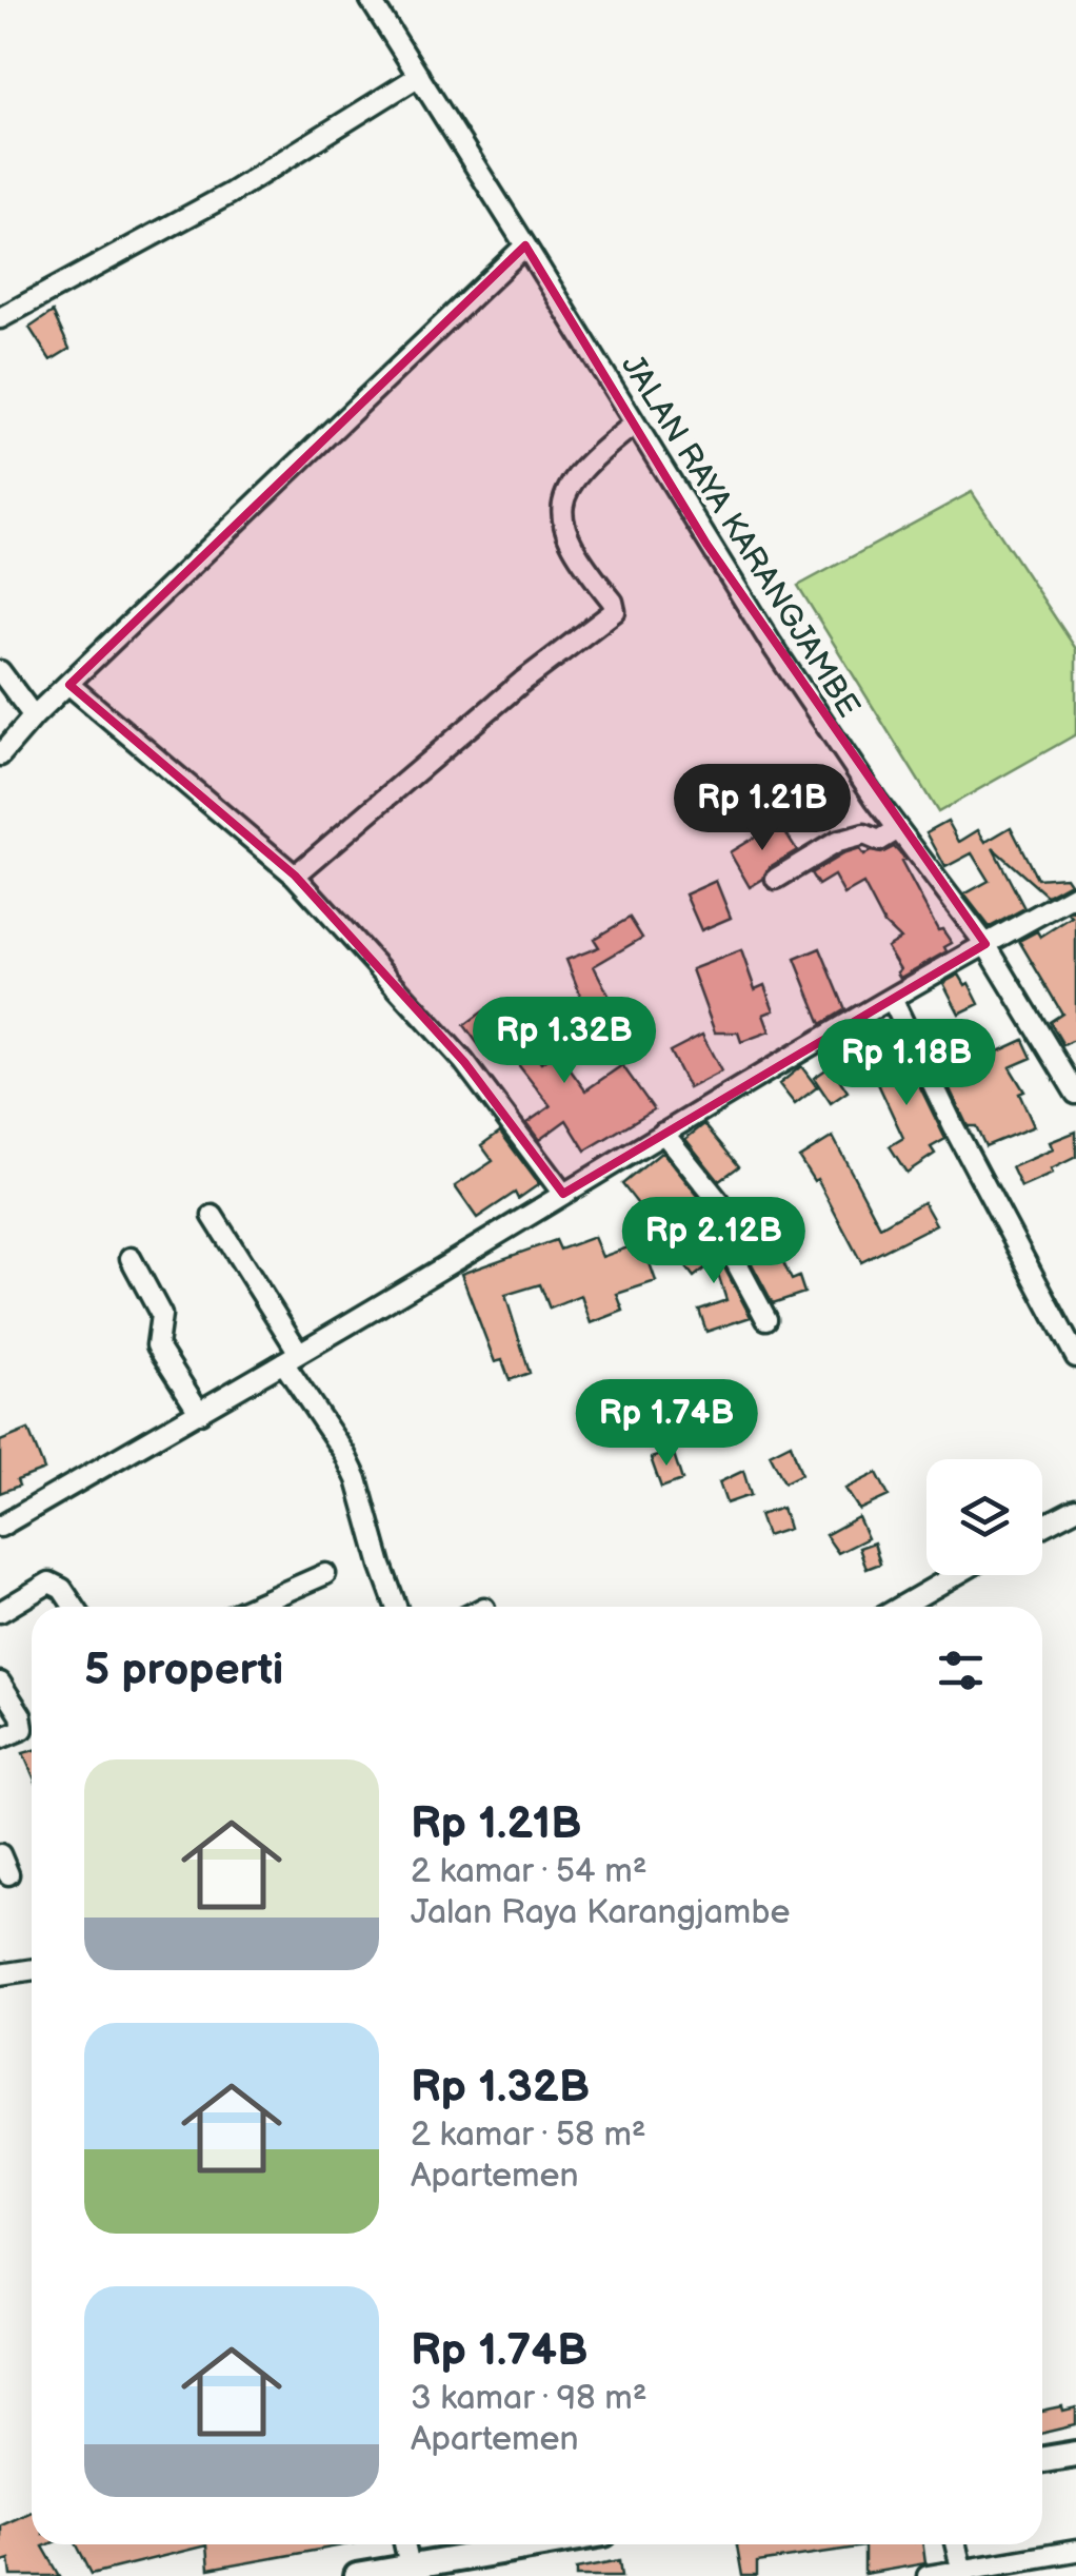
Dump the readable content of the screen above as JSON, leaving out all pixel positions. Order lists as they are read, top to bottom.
{
  "streets": {
    "street": ["JALAN RAYA KARANGJAMBE"]
  },
  "page": {
    "price": [
      "Rp 1.21B",
      "Rp 1.32B",
      "Rp 1.18B",
      "Rp 2.12B",
      "Rp 1.74B"
    ],
    "heading": "5 properti",
    "list": [
      {
        "name": "Rp 1.21B",
        "note": "2 kamar · 54 m² · Jalan Raya Karangjambe"
      },
      {
        "name": "Rp 1.32B",
        "note": "2 kamar · 58 m² · Apartemen"
      },
      {
        "name": "Rp 1.74B",
        "note": "3 kamar · 98 m² · Apartemen"
      }
    ]
  }
}
